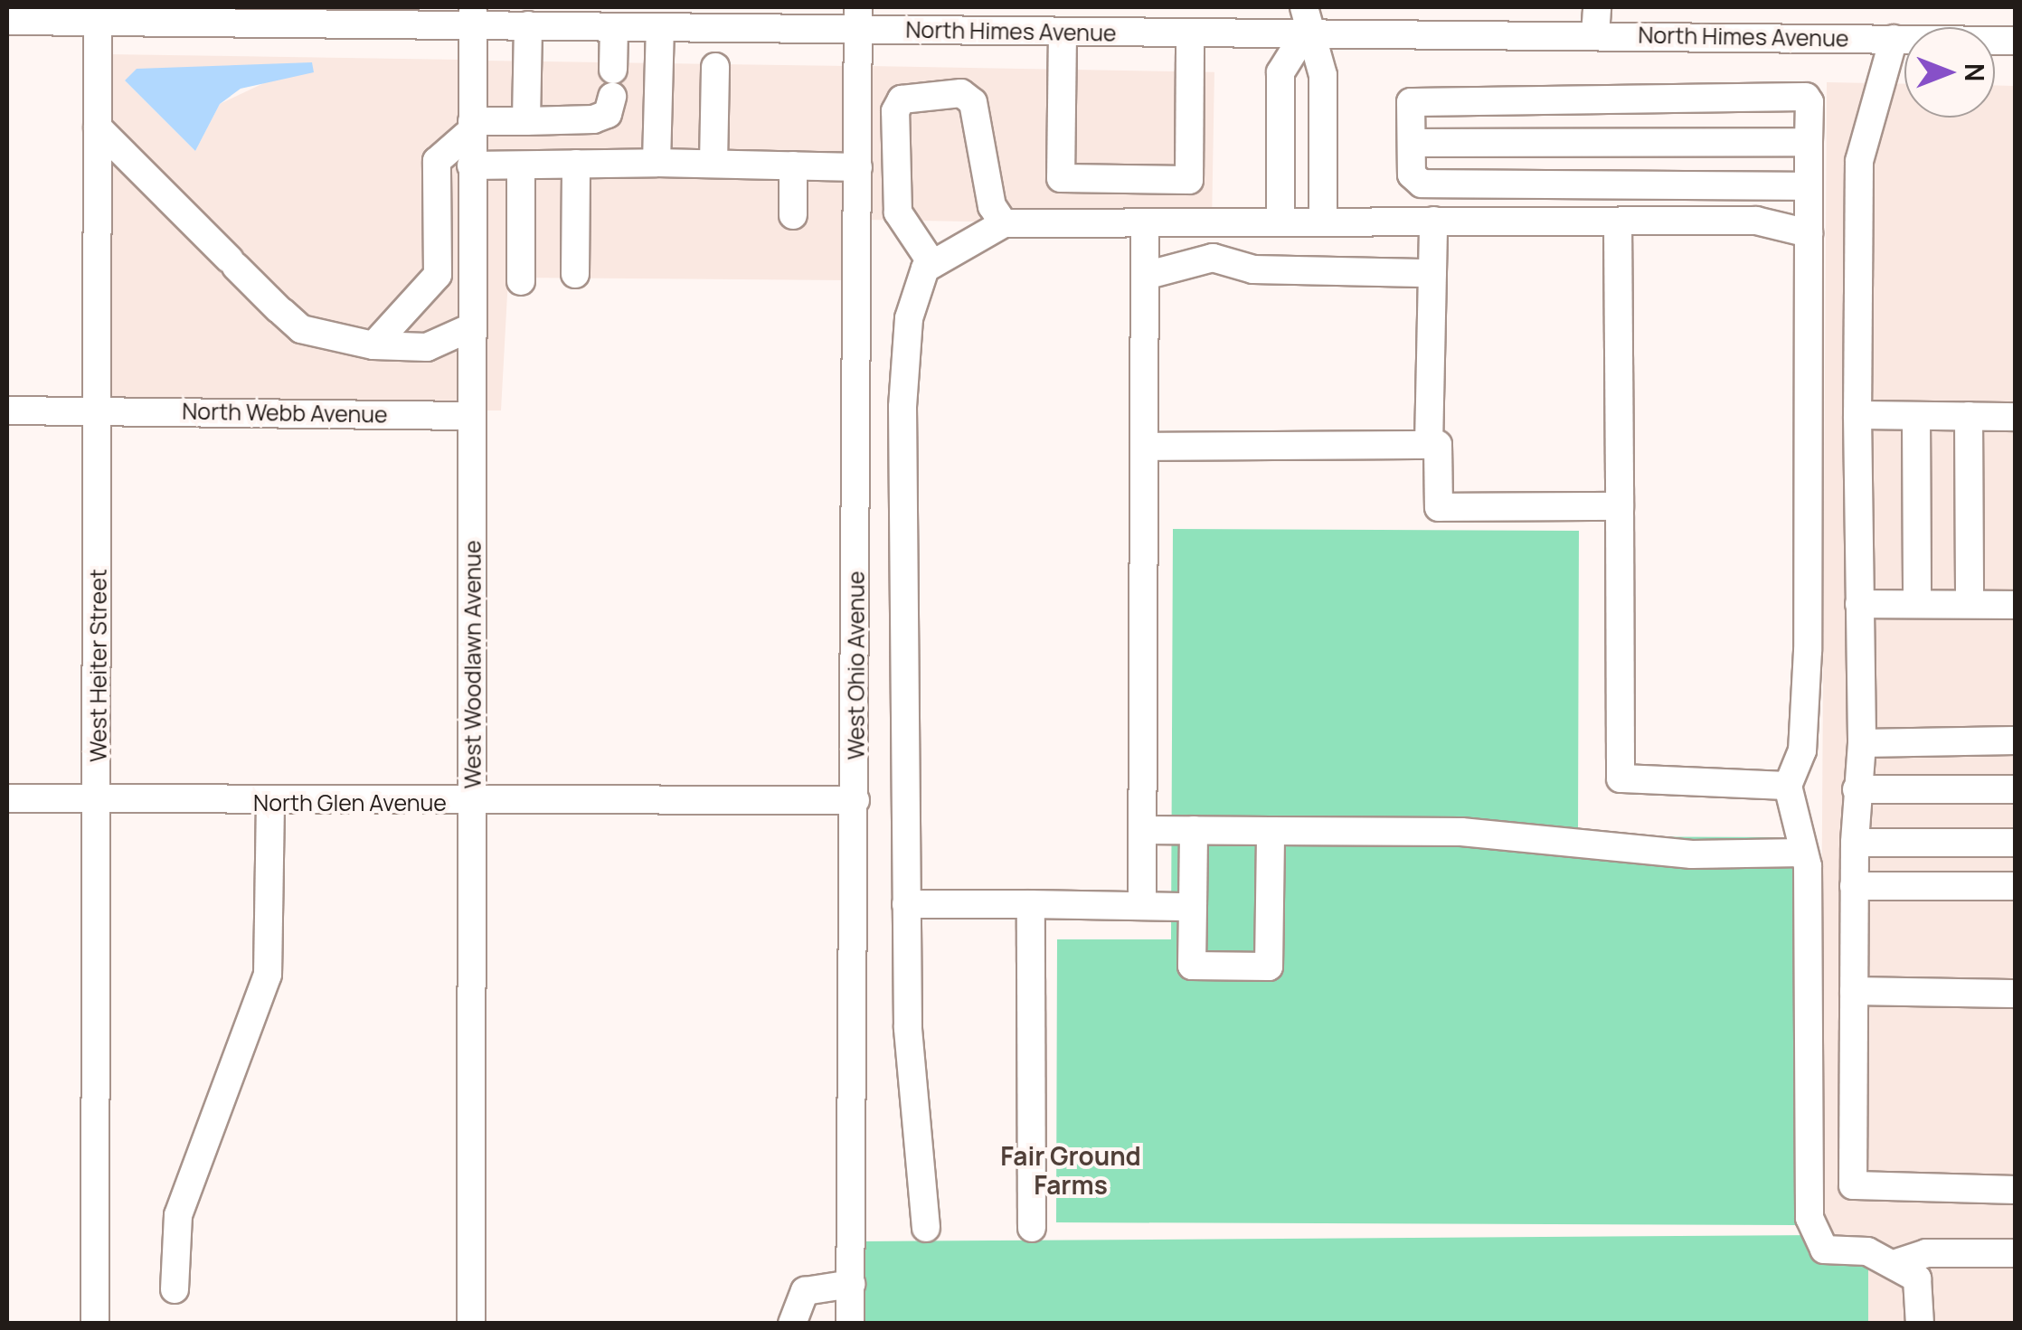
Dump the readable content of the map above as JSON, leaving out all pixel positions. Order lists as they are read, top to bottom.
{
  "streets": {
    "street": [
      "North Himes Avenue",
      "North Webb Avenue",
      "West Woodlawn Avenue",
      "West Heiter Street",
      "West Ohio Avenue",
      "North Glen Avenue"
    ]
  },
  "crossings": [
    ["North Himes Avenue", "West Woodlawn Avenue"],
    ["North Himes Avenue", "West Heiter Street"],
    ["North Himes Avenue", "West Ohio Avenue"],
    ["North Webb Avenue", "West Woodlawn Avenue"],
    ["North Webb Avenue", "West Heiter Street"],
    ["West Woodlawn Avenue", "North Glen Avenue"],
    ["West Heiter Street", "North Glen Avenue"],
    ["West Ohio Avenue", "North Glen Avenue"]
  ],
  "districts": ["Fair Ground Farms"],
  "north": "right"
}
